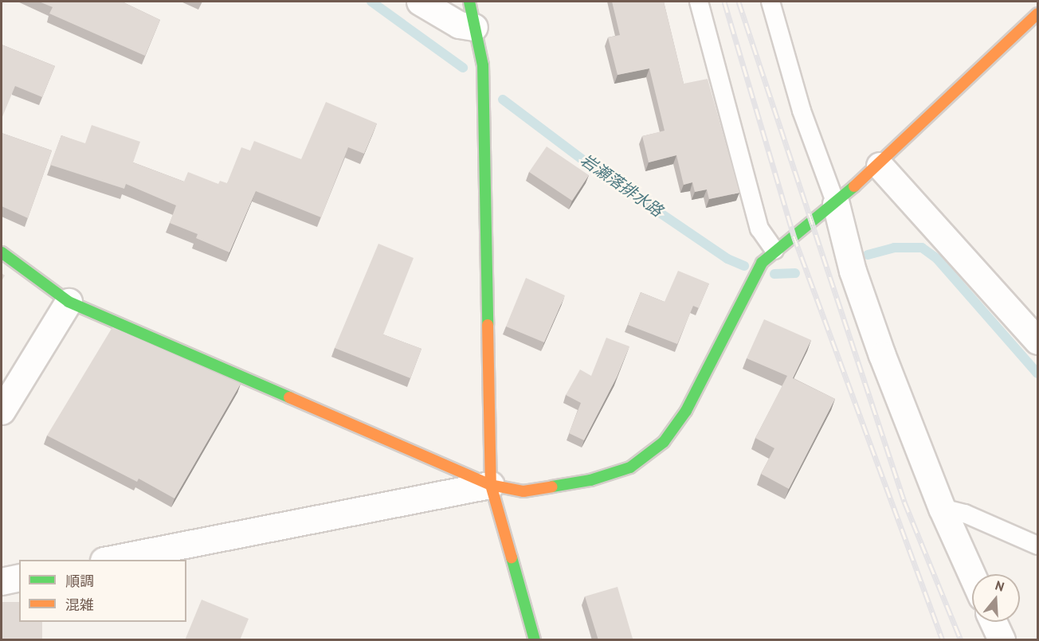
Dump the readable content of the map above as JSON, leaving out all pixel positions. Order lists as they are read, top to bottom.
{
  "water": ["岩瀬落排水路"],
  "legend": ["順調", "混雑"],
  "north": "top"
}
